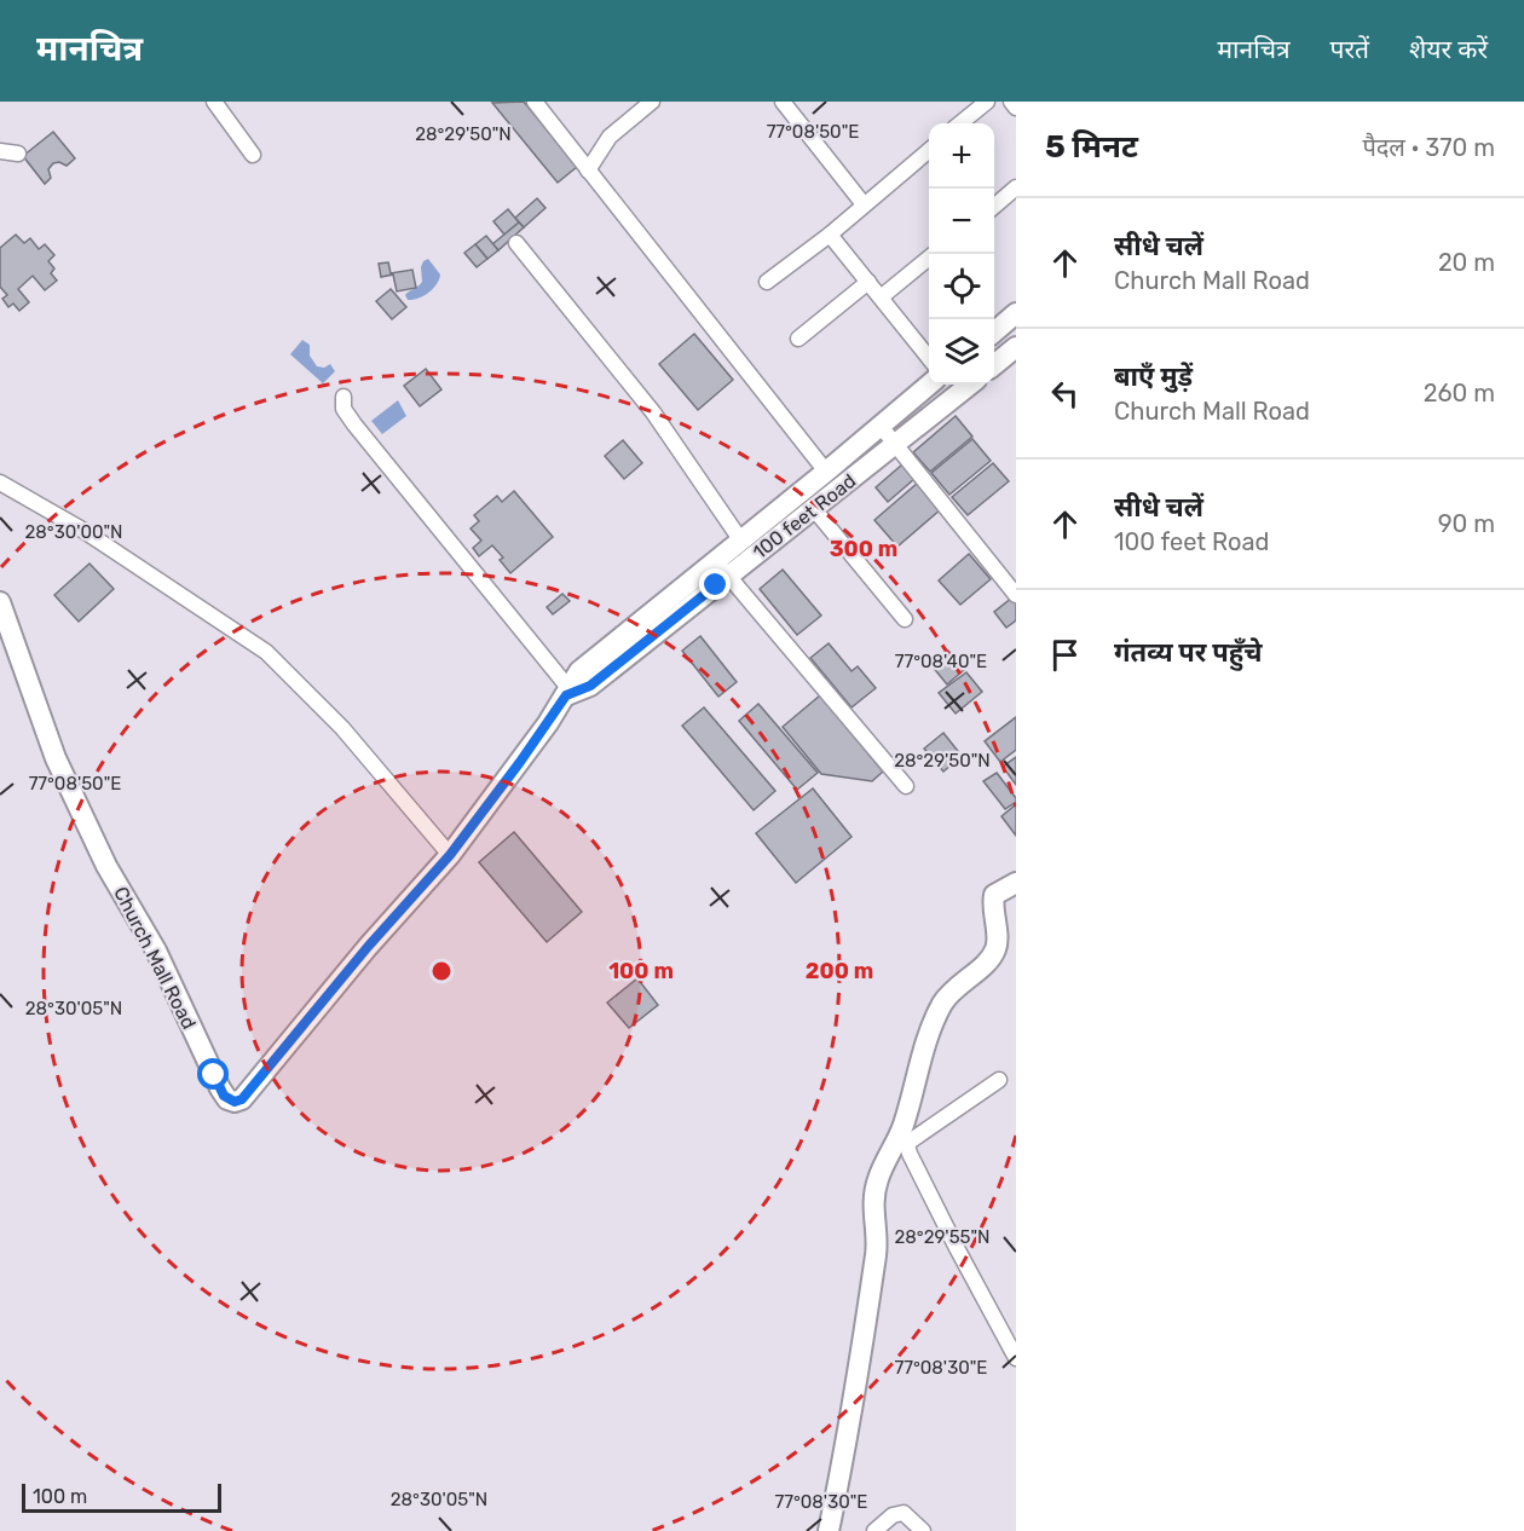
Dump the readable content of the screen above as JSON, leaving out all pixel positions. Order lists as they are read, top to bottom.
{
  "streets": {
    "street": ["100 feet Road", "Church Mall Road"]
  },
  "crossings": [
    ["100 feet Road", "Church Mall Road"]
  ],
  "scale_bar": "100 m",
  "page": {
    "header": "मानचित्र",
    "nav": ["मानचित्र", "परतें", "शेयर करें"],
    "heading": ["5 मिनट", "पैदल · 370 m"],
    "map_buttons": ["+", "−"],
    "list": [
      ["सीधे चलें", "Church Mall Road", "20 m"],
      ["बाएँ मुड़ें", "Church Mall Road", "260 m"],
      ["सीधे चलें", "100 feet Road", "90 m"],
      "गंतव्य पर पहुँचे"
    ],
    "scale": "100 m"
  },
  "coordinates": [
    "77°08'50\"E",
    "28°29'50\"N",
    "28°30'00\"N",
    "77°08'40\"E",
    "28°30'05\"N",
    "28°29'55\"N",
    "77°08'30\"E"
  ],
  "rings": ["300 m", "100 m", "200 m"]
}
